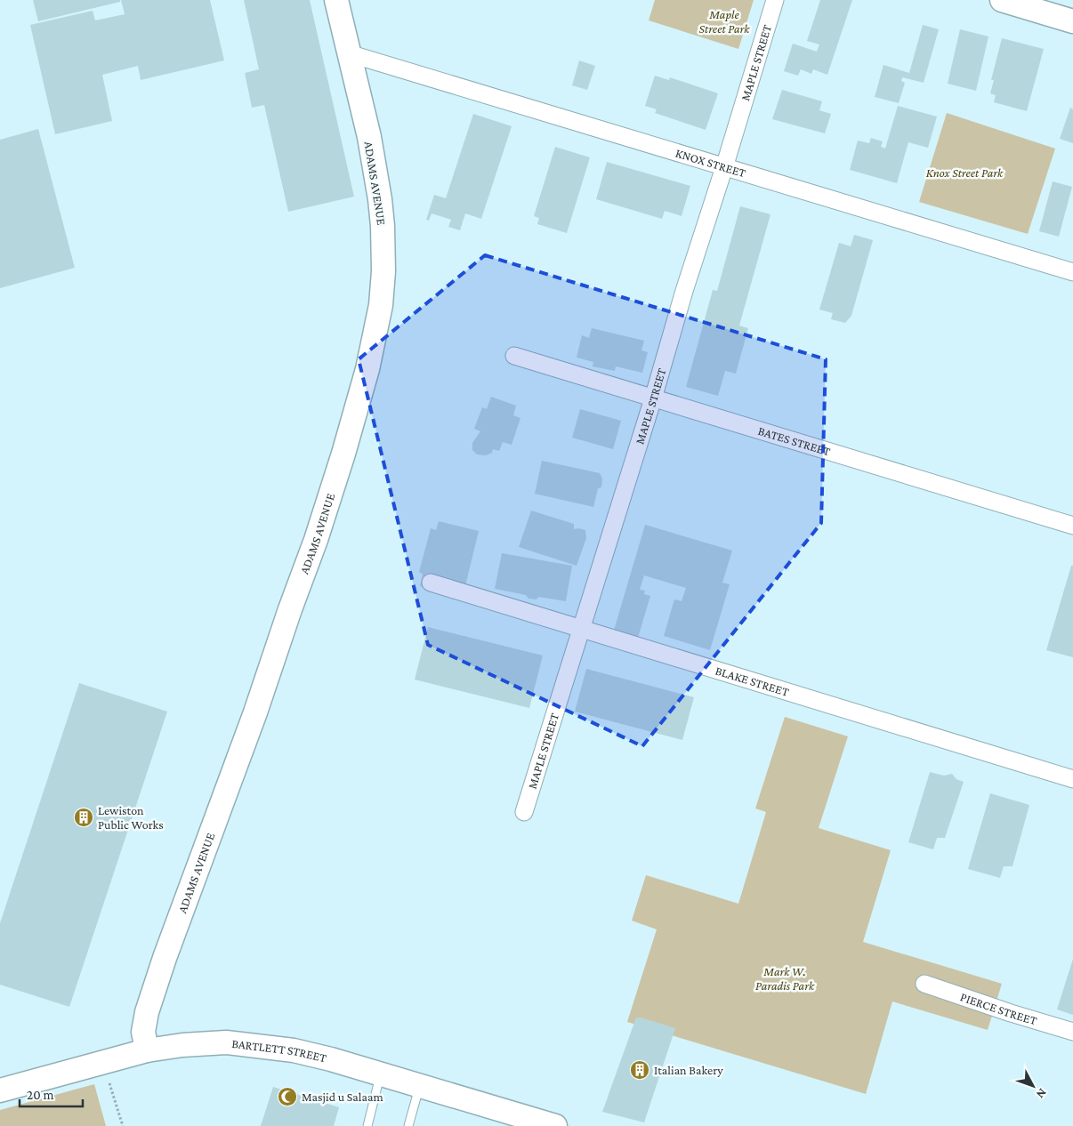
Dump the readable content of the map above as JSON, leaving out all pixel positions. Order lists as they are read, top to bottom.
{
  "streets": {
    "street": [
      "MAPLE STREET",
      "KNOX STREET",
      "ADAMS AVENUE",
      "BATES STREET",
      "BLAKE STREET",
      "PIERCE STREET",
      "BARTLETT STREET"
    ]
  },
  "crossings": [
    ["MAPLE STREET", "KNOX STREET"],
    ["MAPLE STREET", "BATES STREET"],
    ["MAPLE STREET", "BLAKE STREET"],
    ["KNOX STREET", "ADAMS AVENUE"],
    ["ADAMS AVENUE", "BARTLETT STREET"]
  ],
  "parks": ["Maple Street Park", "Knox Street Park", "Mark W. Paradis Park"],
  "places": {
    "building": ["Lewiston Public Works", "Italian Bakery"],
    "mosque": ["Masjid u Salaam"]
  },
  "scale_bar": "20 m",
  "north": "bottom right"
}
